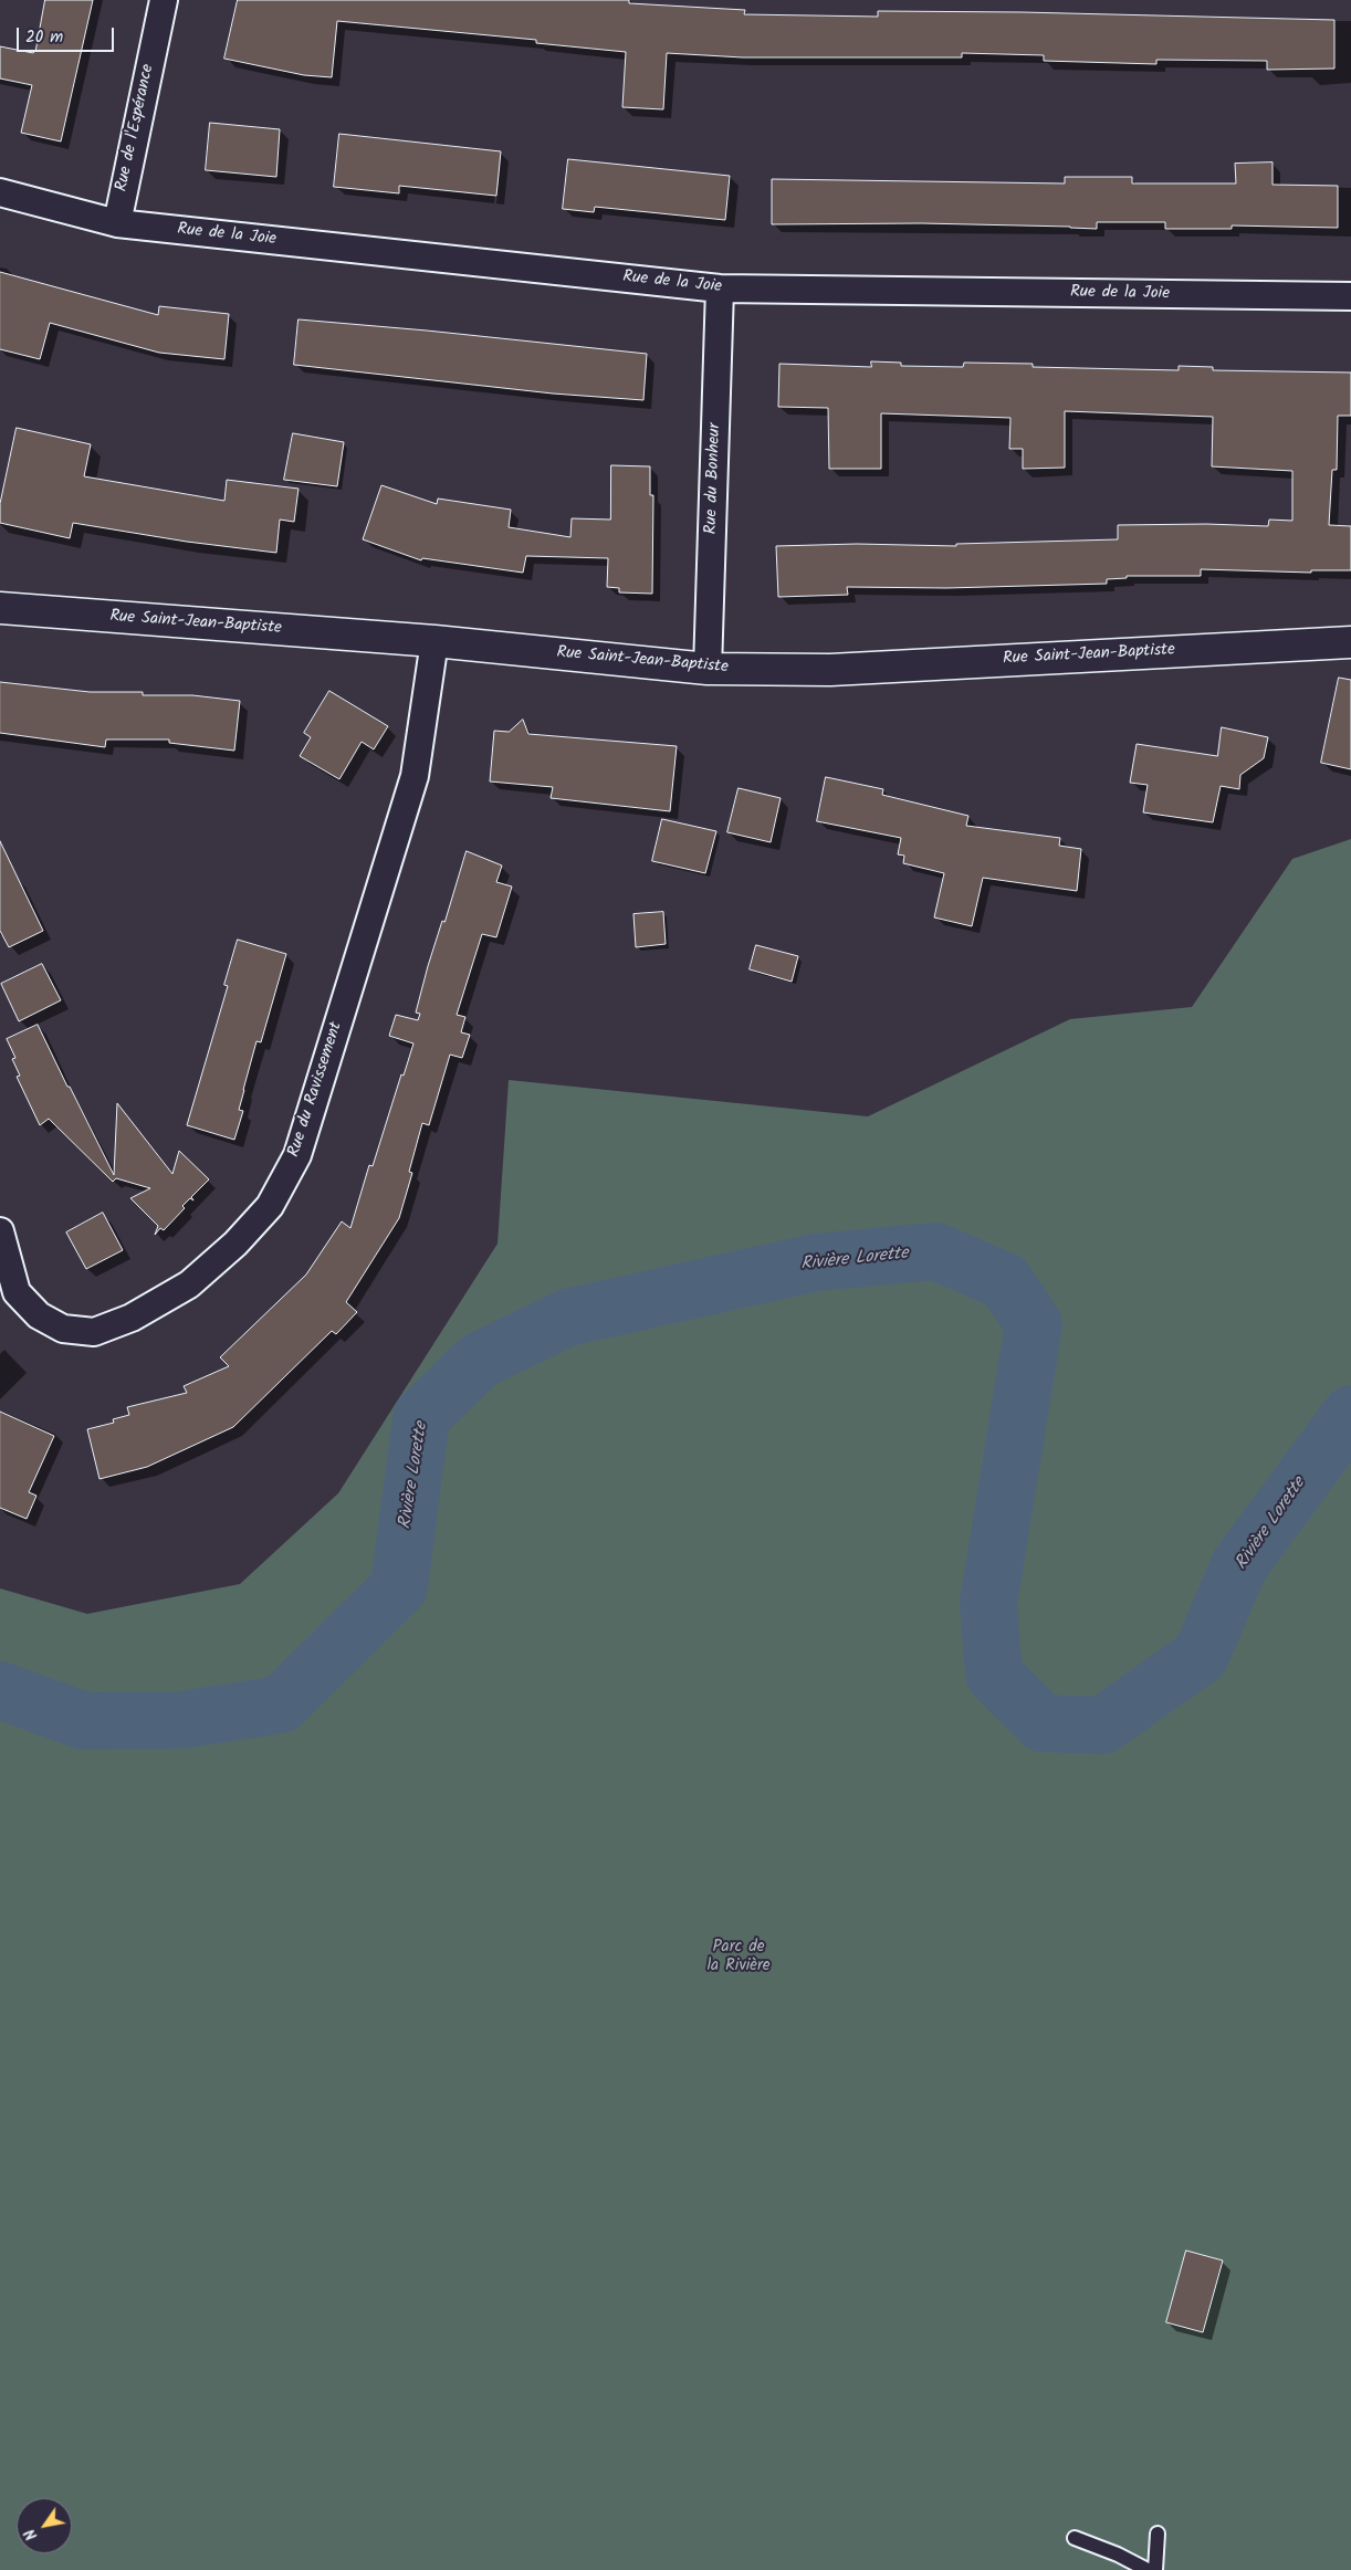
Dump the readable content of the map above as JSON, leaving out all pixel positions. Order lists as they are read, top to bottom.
{
  "streets": {
    "street": [
      "Rue de l'Espérance",
      "Rue de la Joie",
      "Rue du Bonheur",
      "Rue Saint-Jean-Baptiste",
      "Rue du Ravissement"
    ]
  },
  "crossings": [
    ["Rue de l'Espérance", "Rue de la Joie"],
    ["Rue de la Joie", "Rue du Bonheur"],
    ["Rue du Bonheur", "Rue Saint-Jean-Baptiste"],
    ["Rue Saint-Jean-Baptiste", "Rue du Ravissement"]
  ],
  "water": ["Rivière Lorette"],
  "parks": ["Parc de la Rivière"],
  "scale_bar": "20 m",
  "north": "bottom left"
}
